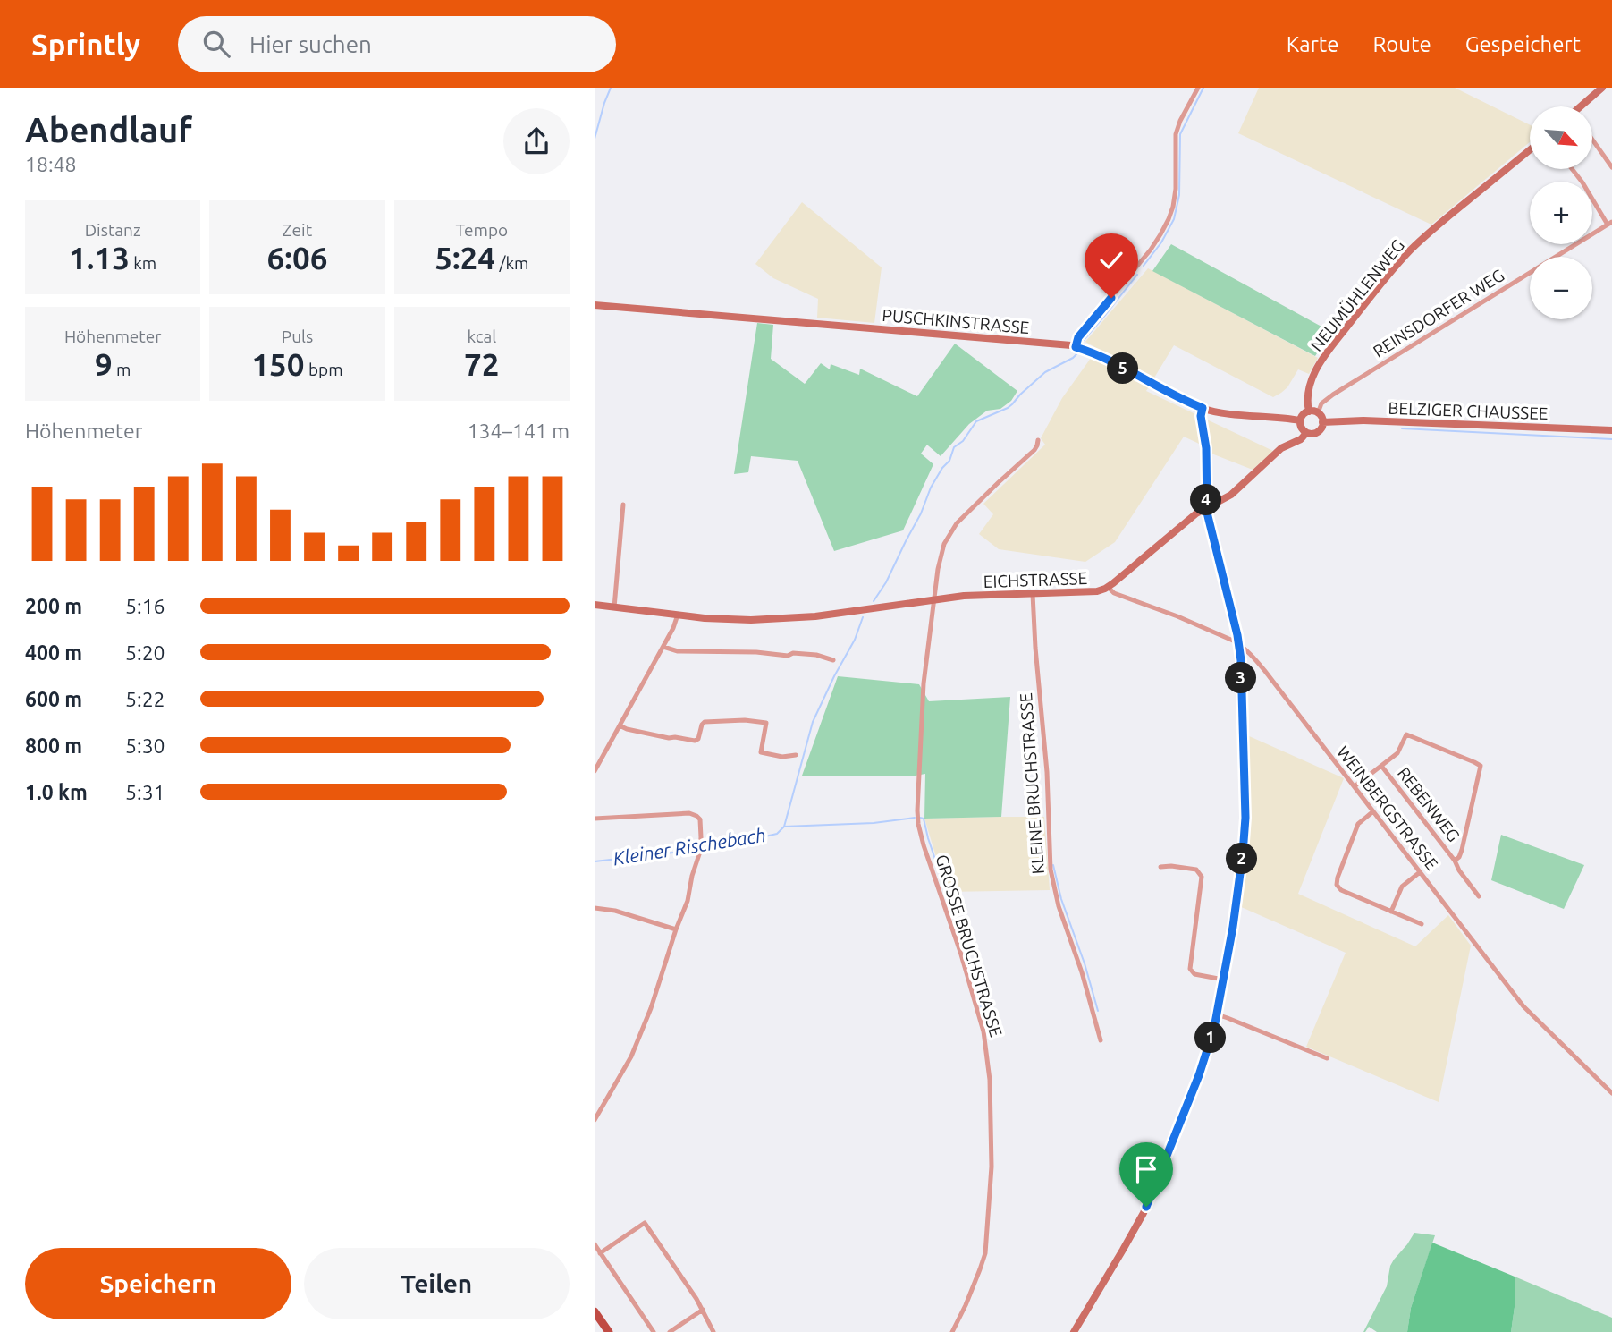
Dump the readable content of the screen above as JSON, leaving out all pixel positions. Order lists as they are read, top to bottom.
{
  "streets": {
    "street": [
      "NEUMÜHLENWEG",
      "REINSDORFER WEG",
      "PUSCHKINSTRASSE",
      "BELZIGER CHAUSSEE",
      "EICHSTRASSE",
      "KLEINE BRUCHSTRASSE",
      "REBENWEG",
      "WEINBERGSTRASSE",
      "GROSSE BRUCHSTRASSE"
    ]
  },
  "crossings": [
    ["NEUMÜHLENWEG", "REINSDORFER WEG"],
    ["NEUMÜHLENWEG", "PUSCHKINSTRASSE"],
    ["NEUMÜHLENWEG", "BELZIGER CHAUSSEE"],
    ["NEUMÜHLENWEG", "EICHSTRASSE"],
    ["REINSDORFER WEG", "PUSCHKINSTRASSE"],
    ["REINSDORFER WEG", "BELZIGER CHAUSSEE"],
    ["REINSDORFER WEG", "EICHSTRASSE"],
    ["PUSCHKINSTRASSE", "BELZIGER CHAUSSEE"],
    ["PUSCHKINSTRASSE", "EICHSTRASSE"],
    ["BELZIGER CHAUSSEE", "EICHSTRASSE"],
    ["EICHSTRASSE", "KLEINE BRUCHSTRASSE"],
    ["EICHSTRASSE", "WEINBERGSTRASSE"],
    ["EICHSTRASSE", "GROSSE BRUCHSTRASSE"],
    ["REBENWEG", "WEINBERGSTRASSE"]
  ],
  "water": ["Kleiner Rischebach"],
  "north": "bottom right",
  "page": {
    "header": "Sprintly",
    "search": "Hier suchen",
    "nav": ["Karte", "Route", "Gespeichert"],
    "heading": ["Abendlauf", "18:48"],
    "map_buttons": ["+", "−"],
    "stats": [
      ["Distanz", "1.13 km"],
      ["Zeit", "6:06"],
      ["Tempo", "5:24 /km"],
      ["Höhenmeter", "9 m"],
      ["Puls", "150 bpm"],
      ["kcal", "72"]
    ],
    "pins": [
      "5",
      "4",
      "3",
      "2",
      "1"
    ],
    "chart": ["Höhenmeter", "134–141 m"],
    "list": [
      {
        "name": "200 m",
        "note": "5:16"
      },
      {
        "name": "400 m",
        "note": "5:20"
      },
      {
        "name": "600 m",
        "note": "5:22"
      },
      {
        "name": "800 m",
        "note": "5:30"
      },
      {
        "name": "1.0 km",
        "note": "5:31"
      }
    ],
    "buttons": ["Speichern", "Teilen"]
  }
}
